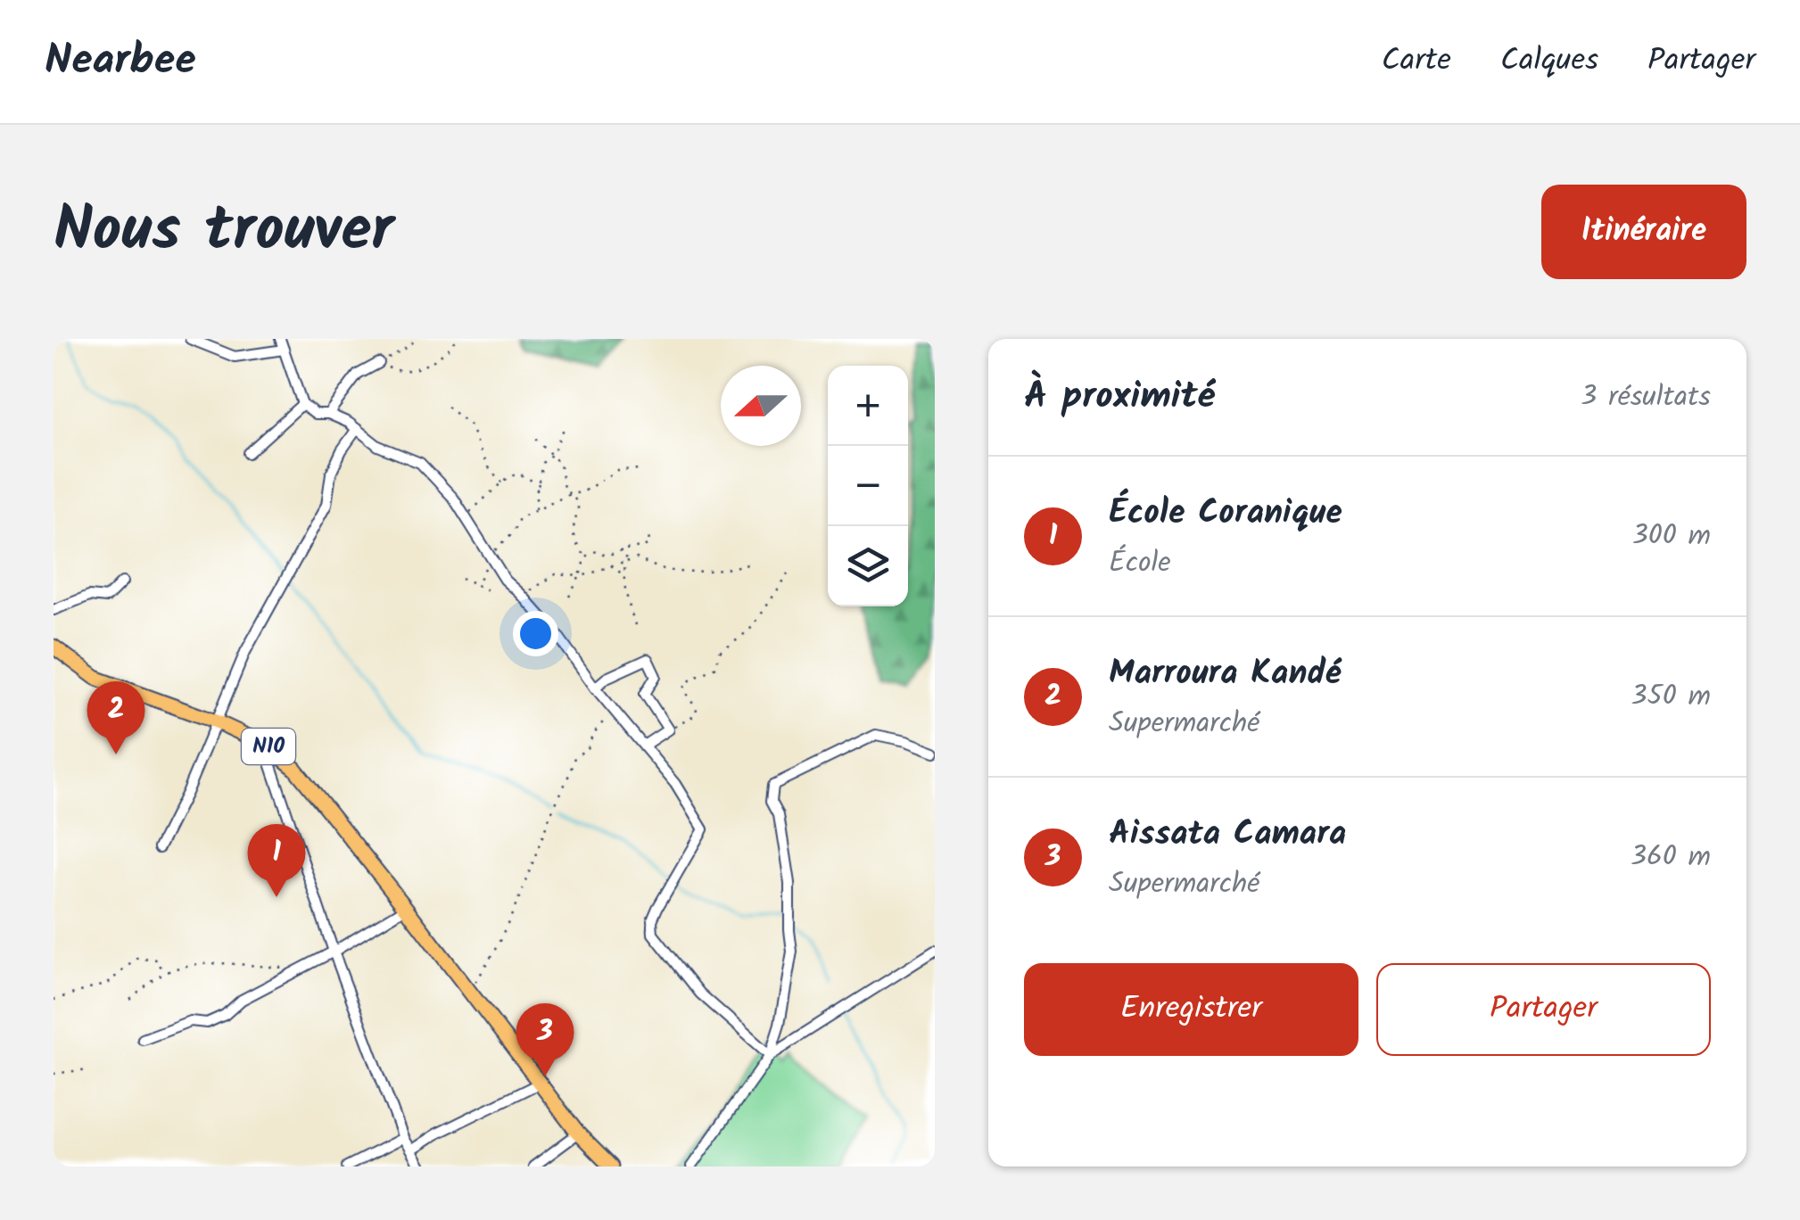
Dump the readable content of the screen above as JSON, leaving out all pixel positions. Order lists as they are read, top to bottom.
{
  "streets": {
    "main road": ["N10"]
  },
  "north": "left",
  "page": {
    "header": "Nearbee",
    "nav": ["Carte", "Calques", "Partager"],
    "title": "Nous trouver",
    "buttons": [
      "Itinéraire",
      ["Enregistrer", "Partager"]
    ],
    "heading": ["À proximité", "3 résultats"],
    "map_buttons": ["+", "−"],
    "list": [
      {
        "mark": "1",
        "name": "École Coranique",
        "note": "École",
        "value": "300 m"
      },
      {
        "mark": "2",
        "name": "Marroura Kandé",
        "note": "Supermarché",
        "value": "350 m"
      },
      {
        "mark": "3",
        "name": "Aissata Camara",
        "note": "Supermarché",
        "value": "360 m"
      }
    ],
    "pins": ["2", "1", "3"]
  }
}
